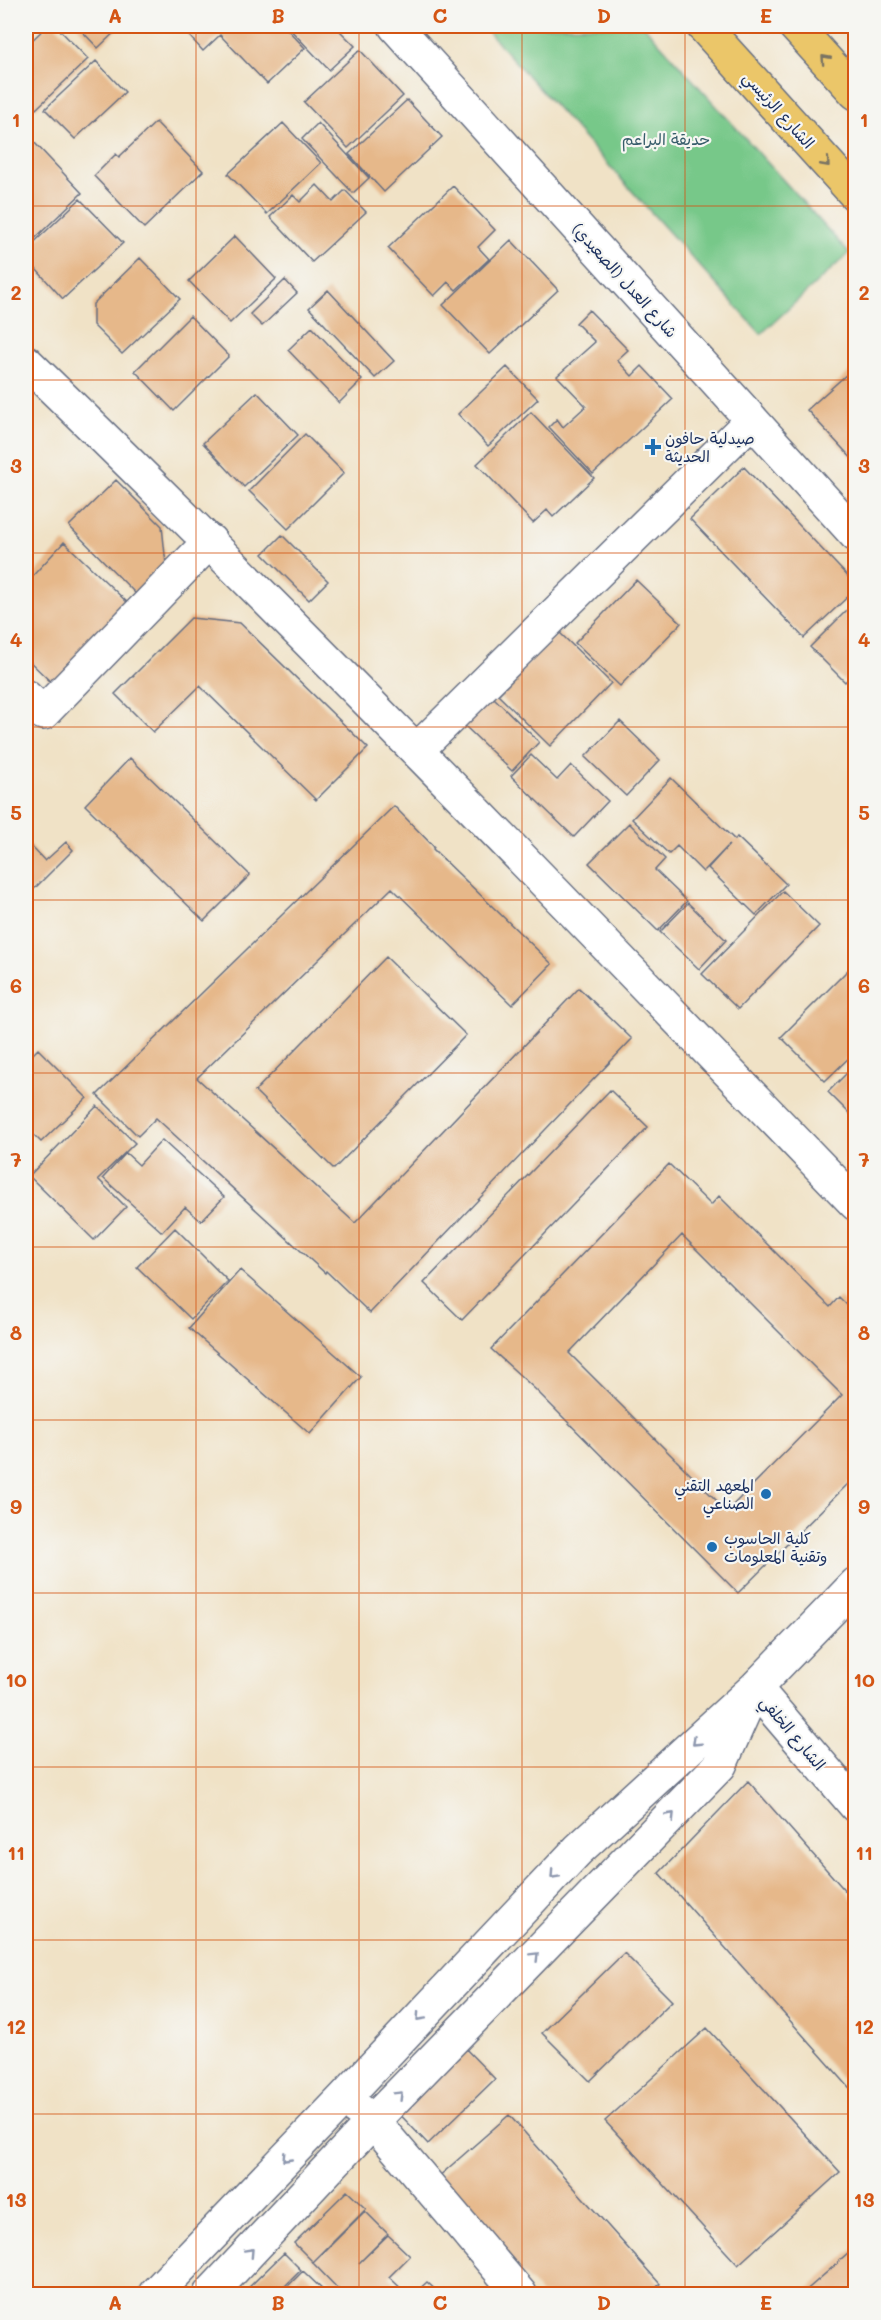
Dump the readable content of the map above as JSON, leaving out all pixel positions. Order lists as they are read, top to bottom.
{
  "streets": {
    "main road": ["الشارع الرئيسي"],
    "street": ["شارع العدل (الصعيدي)", "الشارع الخلفي"]
  },
  "parks": ["حديقة البراعم"],
  "places": {
    "health": ["صيدلية حافون الحديثة"],
    "other": ["المعهد التقني الصناعي", "كلية الحاسوب وتقنية المعلومات"]
  },
  "grid": {
    "columns": [
      "A",
      "B",
      "C",
      "D",
      "E"
    ],
    "rows": [
      "1",
      "2",
      "3",
      "4",
      "5",
      "6",
      "7",
      "8",
      "9",
      "10",
      "11",
      "12",
      "13"
    ]
  }
}
